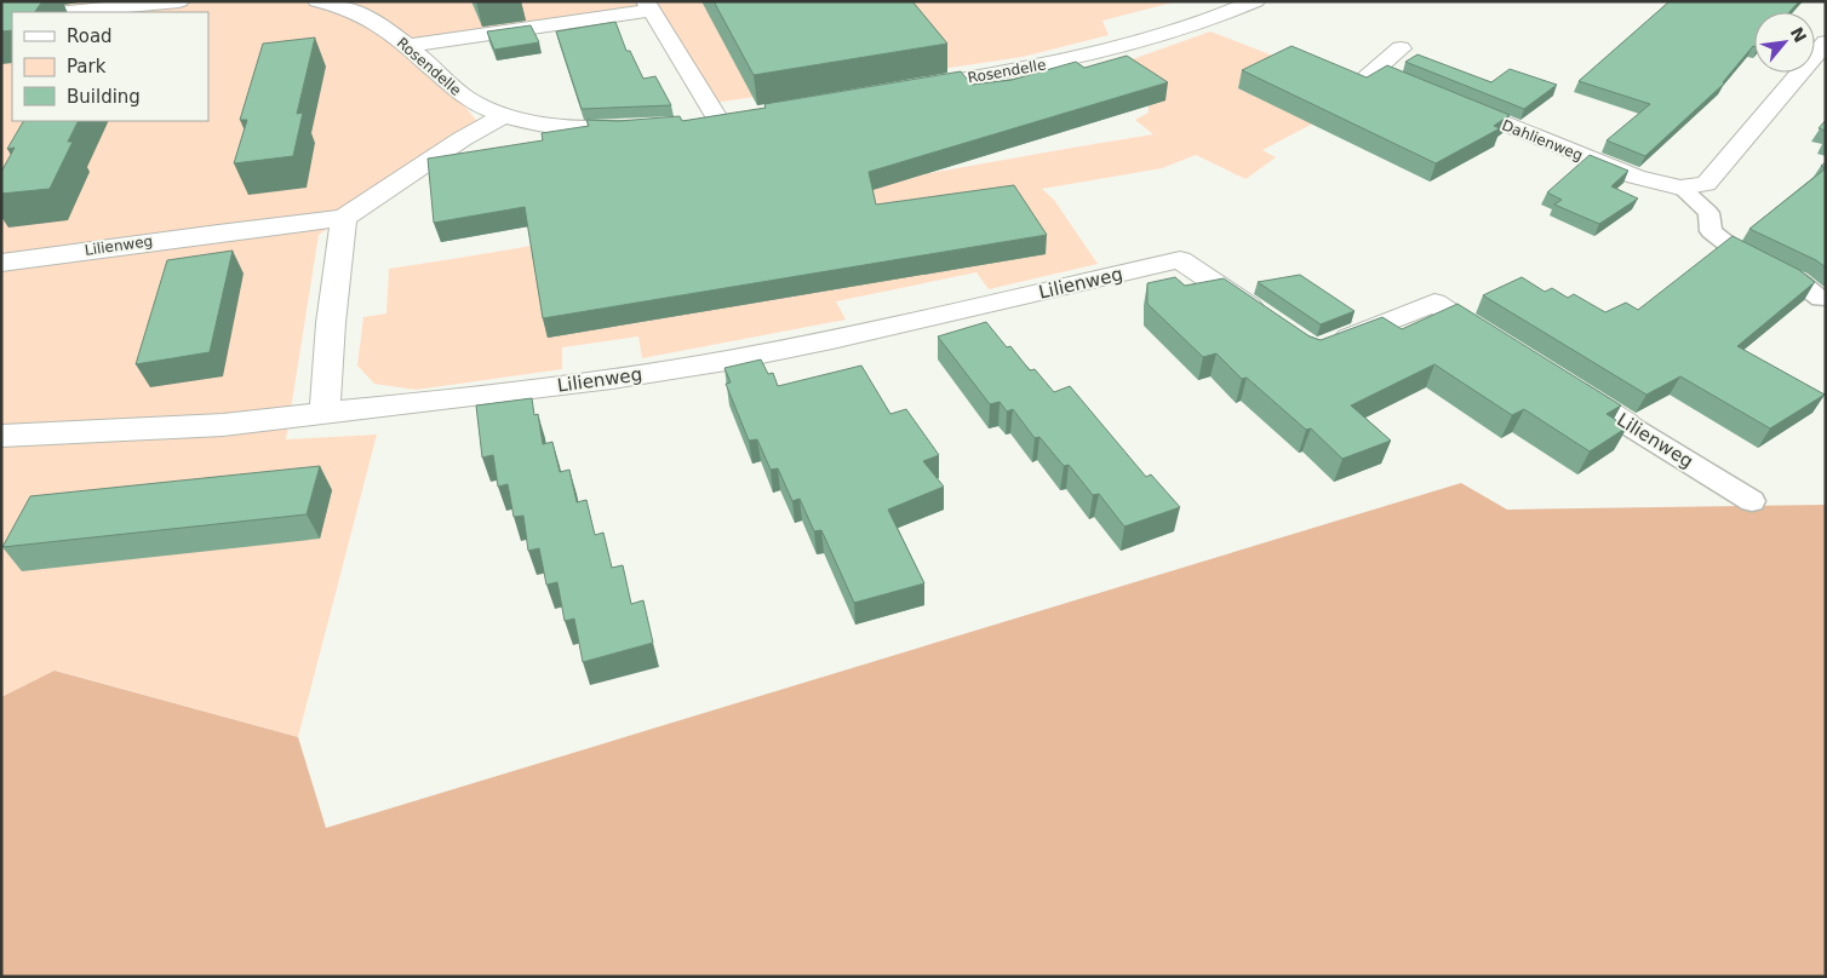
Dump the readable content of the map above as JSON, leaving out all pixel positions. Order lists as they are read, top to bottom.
{
  "streets": {
    "street": ["Rosendelle", "Dahlienweg", "Lilienweg"]
  },
  "crossings": [
    ["Rosendelle", "Lilienweg"]
  ],
  "legend": ["Road", "Park", "Building"],
  "north": "top right"
}
